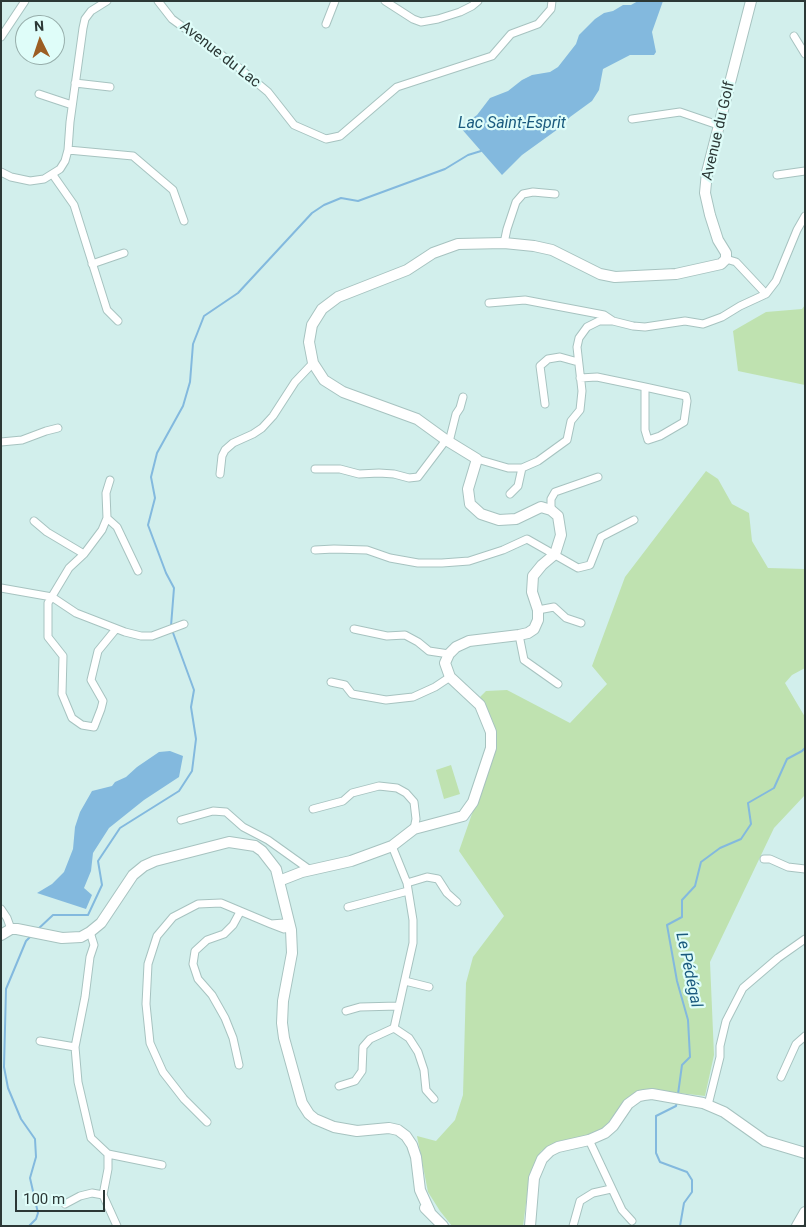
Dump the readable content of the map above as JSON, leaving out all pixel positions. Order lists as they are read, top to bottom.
{
  "streets": {
    "street": ["Avenue du Lac", "Avenue du Golf"]
  },
  "water": ["Lac Saint-Esprit", "Le Pédégal"],
  "scale_bar": "100 m",
  "north": "top"
}
